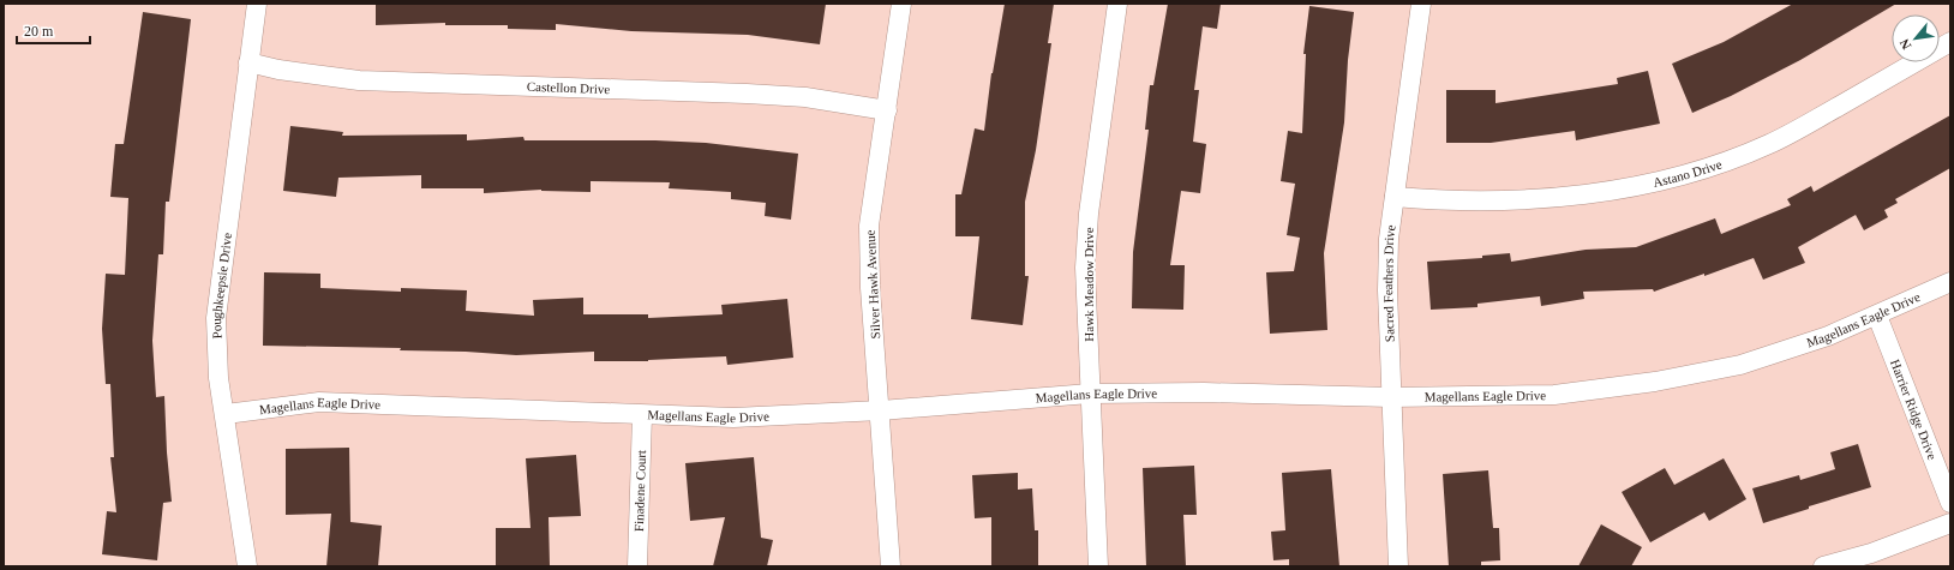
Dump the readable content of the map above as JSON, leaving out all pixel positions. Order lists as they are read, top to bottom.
{
  "streets": {
    "street": [
      "Castellon Drive",
      "Astano Drive",
      "Silver Hawk Avenue",
      "Hawk Meadow Drive",
      "Sacred Feathers Drive",
      "Poughkeepsie Drive",
      "Magellans Eagle Drive",
      "Harrier Ridge Drive",
      "Finadene Court"
    ]
  },
  "crossings": [
    ["Castellon Drive", "Silver Hawk Avenue"],
    ["Castellon Drive", "Poughkeepsie Drive"],
    ["Astano Drive", "Sacred Feathers Drive"],
    ["Silver Hawk Avenue", "Magellans Eagle Drive"],
    ["Hawk Meadow Drive", "Magellans Eagle Drive"],
    ["Sacred Feathers Drive", "Magellans Eagle Drive"],
    ["Poughkeepsie Drive", "Magellans Eagle Drive"],
    ["Magellans Eagle Drive", "Harrier Ridge Drive"],
    ["Magellans Eagle Drive", "Finadene Court"]
  ],
  "scale_bar": "20 m",
  "north": "bottom left"
}
